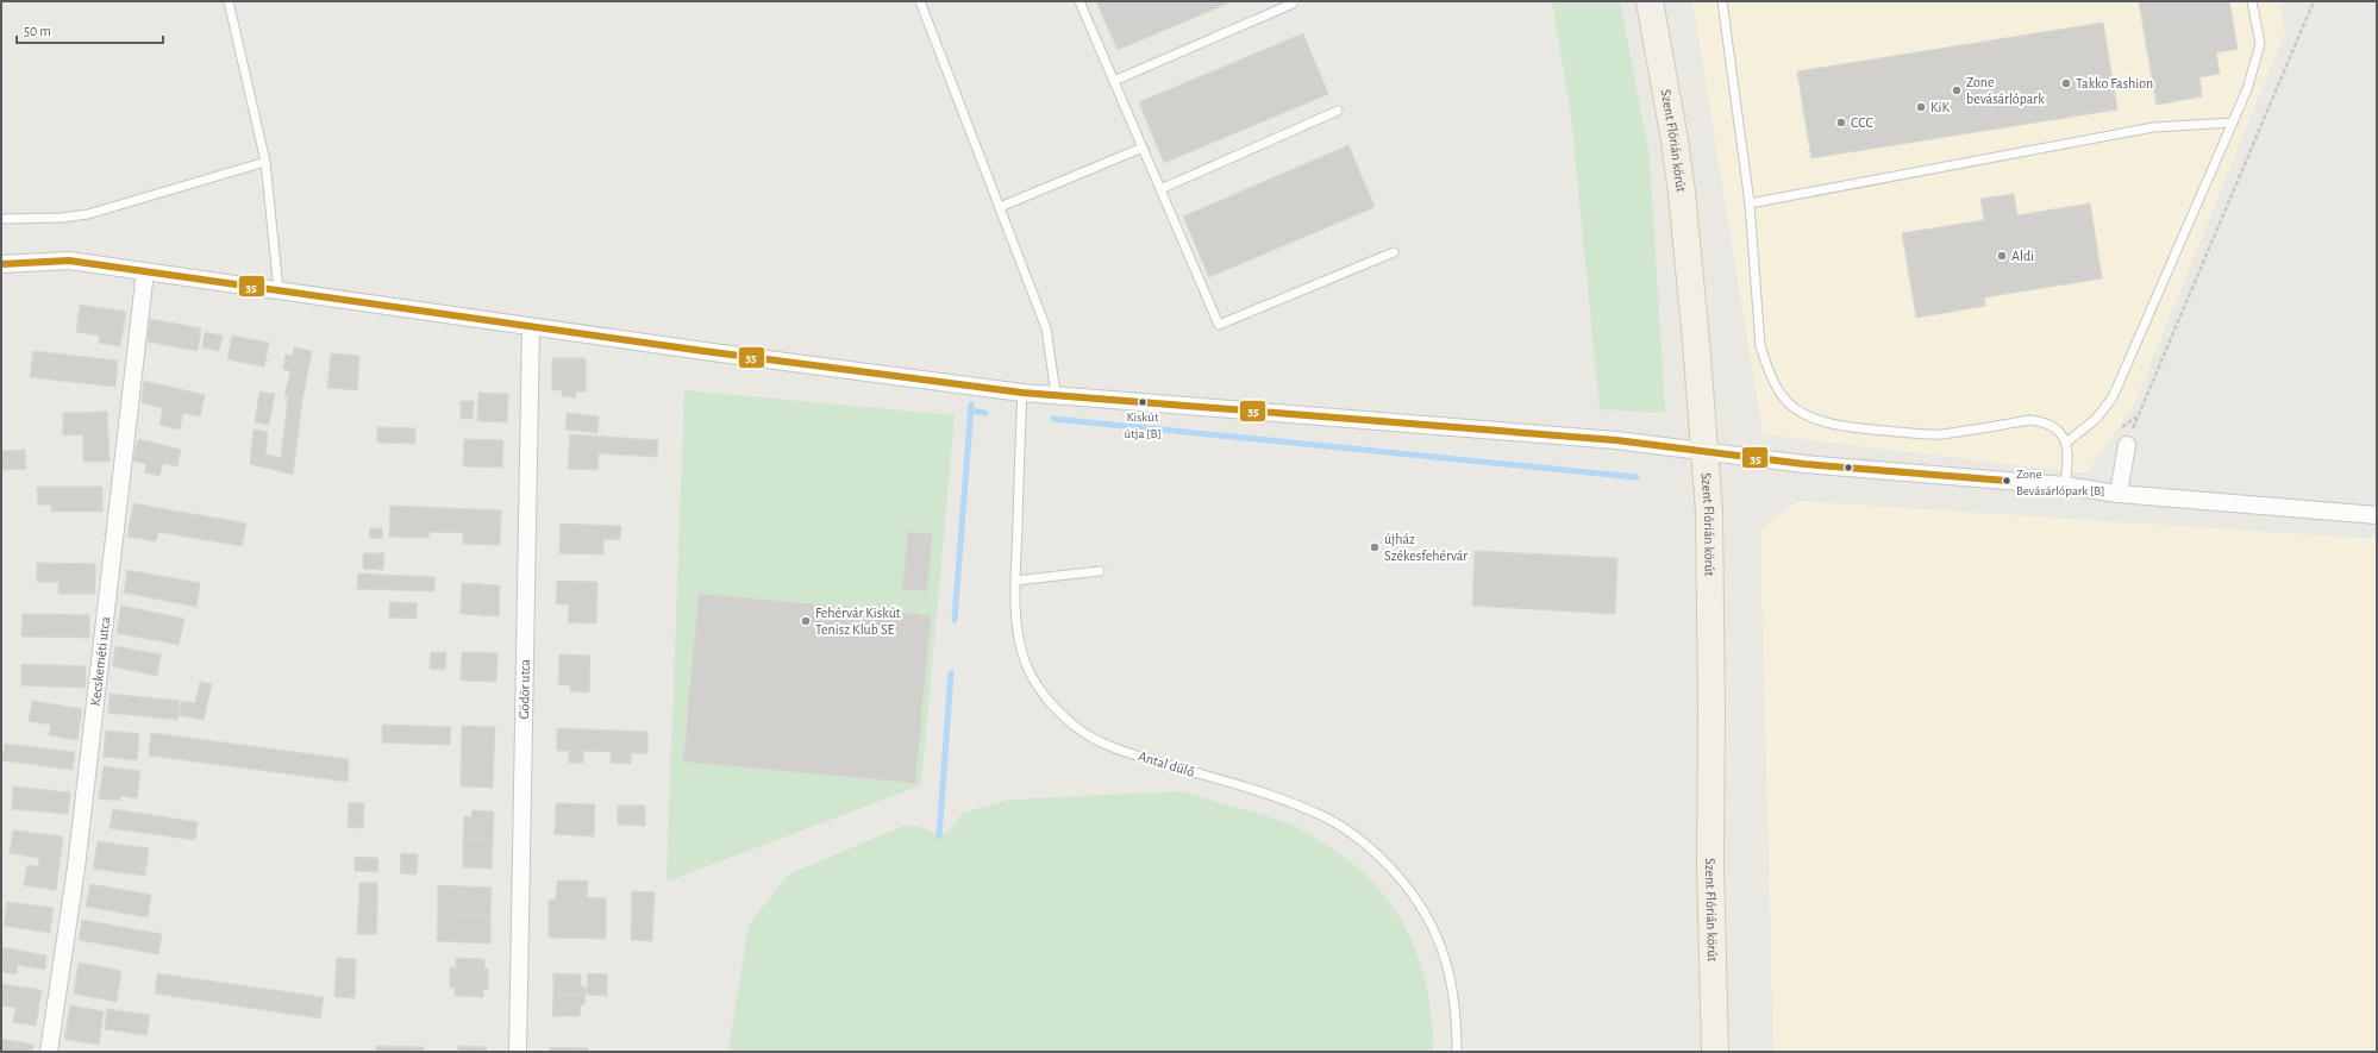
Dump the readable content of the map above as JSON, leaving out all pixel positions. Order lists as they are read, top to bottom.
{
  "streets": {
    "main road": ["Szent Flórián körút"],
    "street": ["Kecskeméti utca", "Gödör utca"],
    "lane": ["Antal dűlő"]
  },
  "places": [
    "Takko Fashion",
    "Zone bevásárlópark",
    "KiK",
    "CCC",
    "Aldi",
    "Kiskút útja [B]",
    "Zone Bevásárlópark [B]",
    "újház Székesfehérvár",
    "Fehérvár Kiskút Tenisz Klub SE"
  ],
  "lines": ["transit line 35"],
  "scale_bar": "50 m"
}
